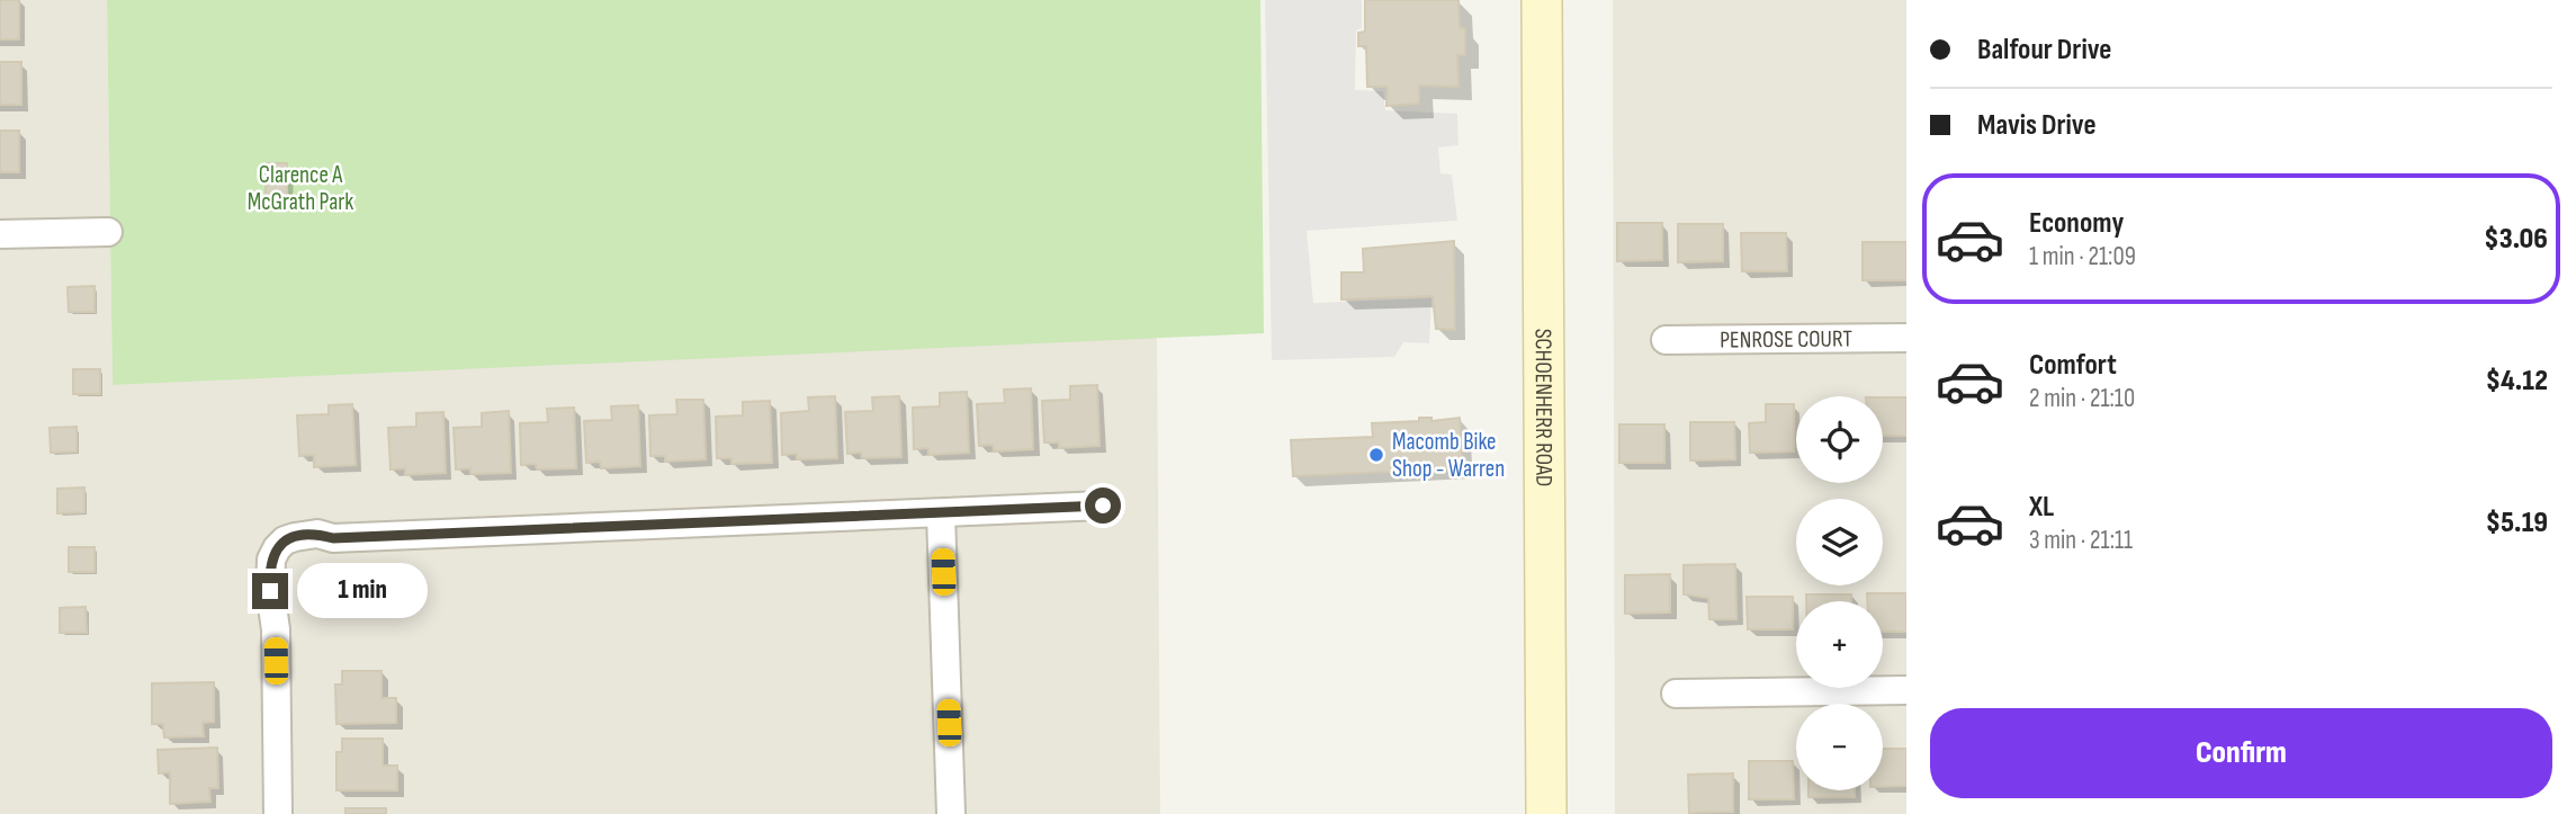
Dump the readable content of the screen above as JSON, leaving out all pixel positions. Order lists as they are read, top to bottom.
{
  "streets": {
    "main road": ["SCHOENHERR ROAD"],
    "street": ["PENROSE COURT"]
  },
  "parks": ["Clarence A McGrath Park"],
  "places": ["Macomb Bike Shop - Warren"],
  "page": {
    "banner": ["Balfour Drive", "Mavis Drive"],
    "list": [
      {
        "name": "Economy",
        "note": "1 min · 21:09",
        "value": "$3.06"
      },
      {
        "name": "Comfort",
        "note": "2 min · 21:10",
        "value": "$4.12"
      },
      {
        "name": "XL",
        "note": "3 min · 21:11",
        "value": "$5.19"
      }
    ],
    "map_buttons": ["+", "−"],
    "bubble": "1 min",
    "buttons": "Confirm"
  }
}
